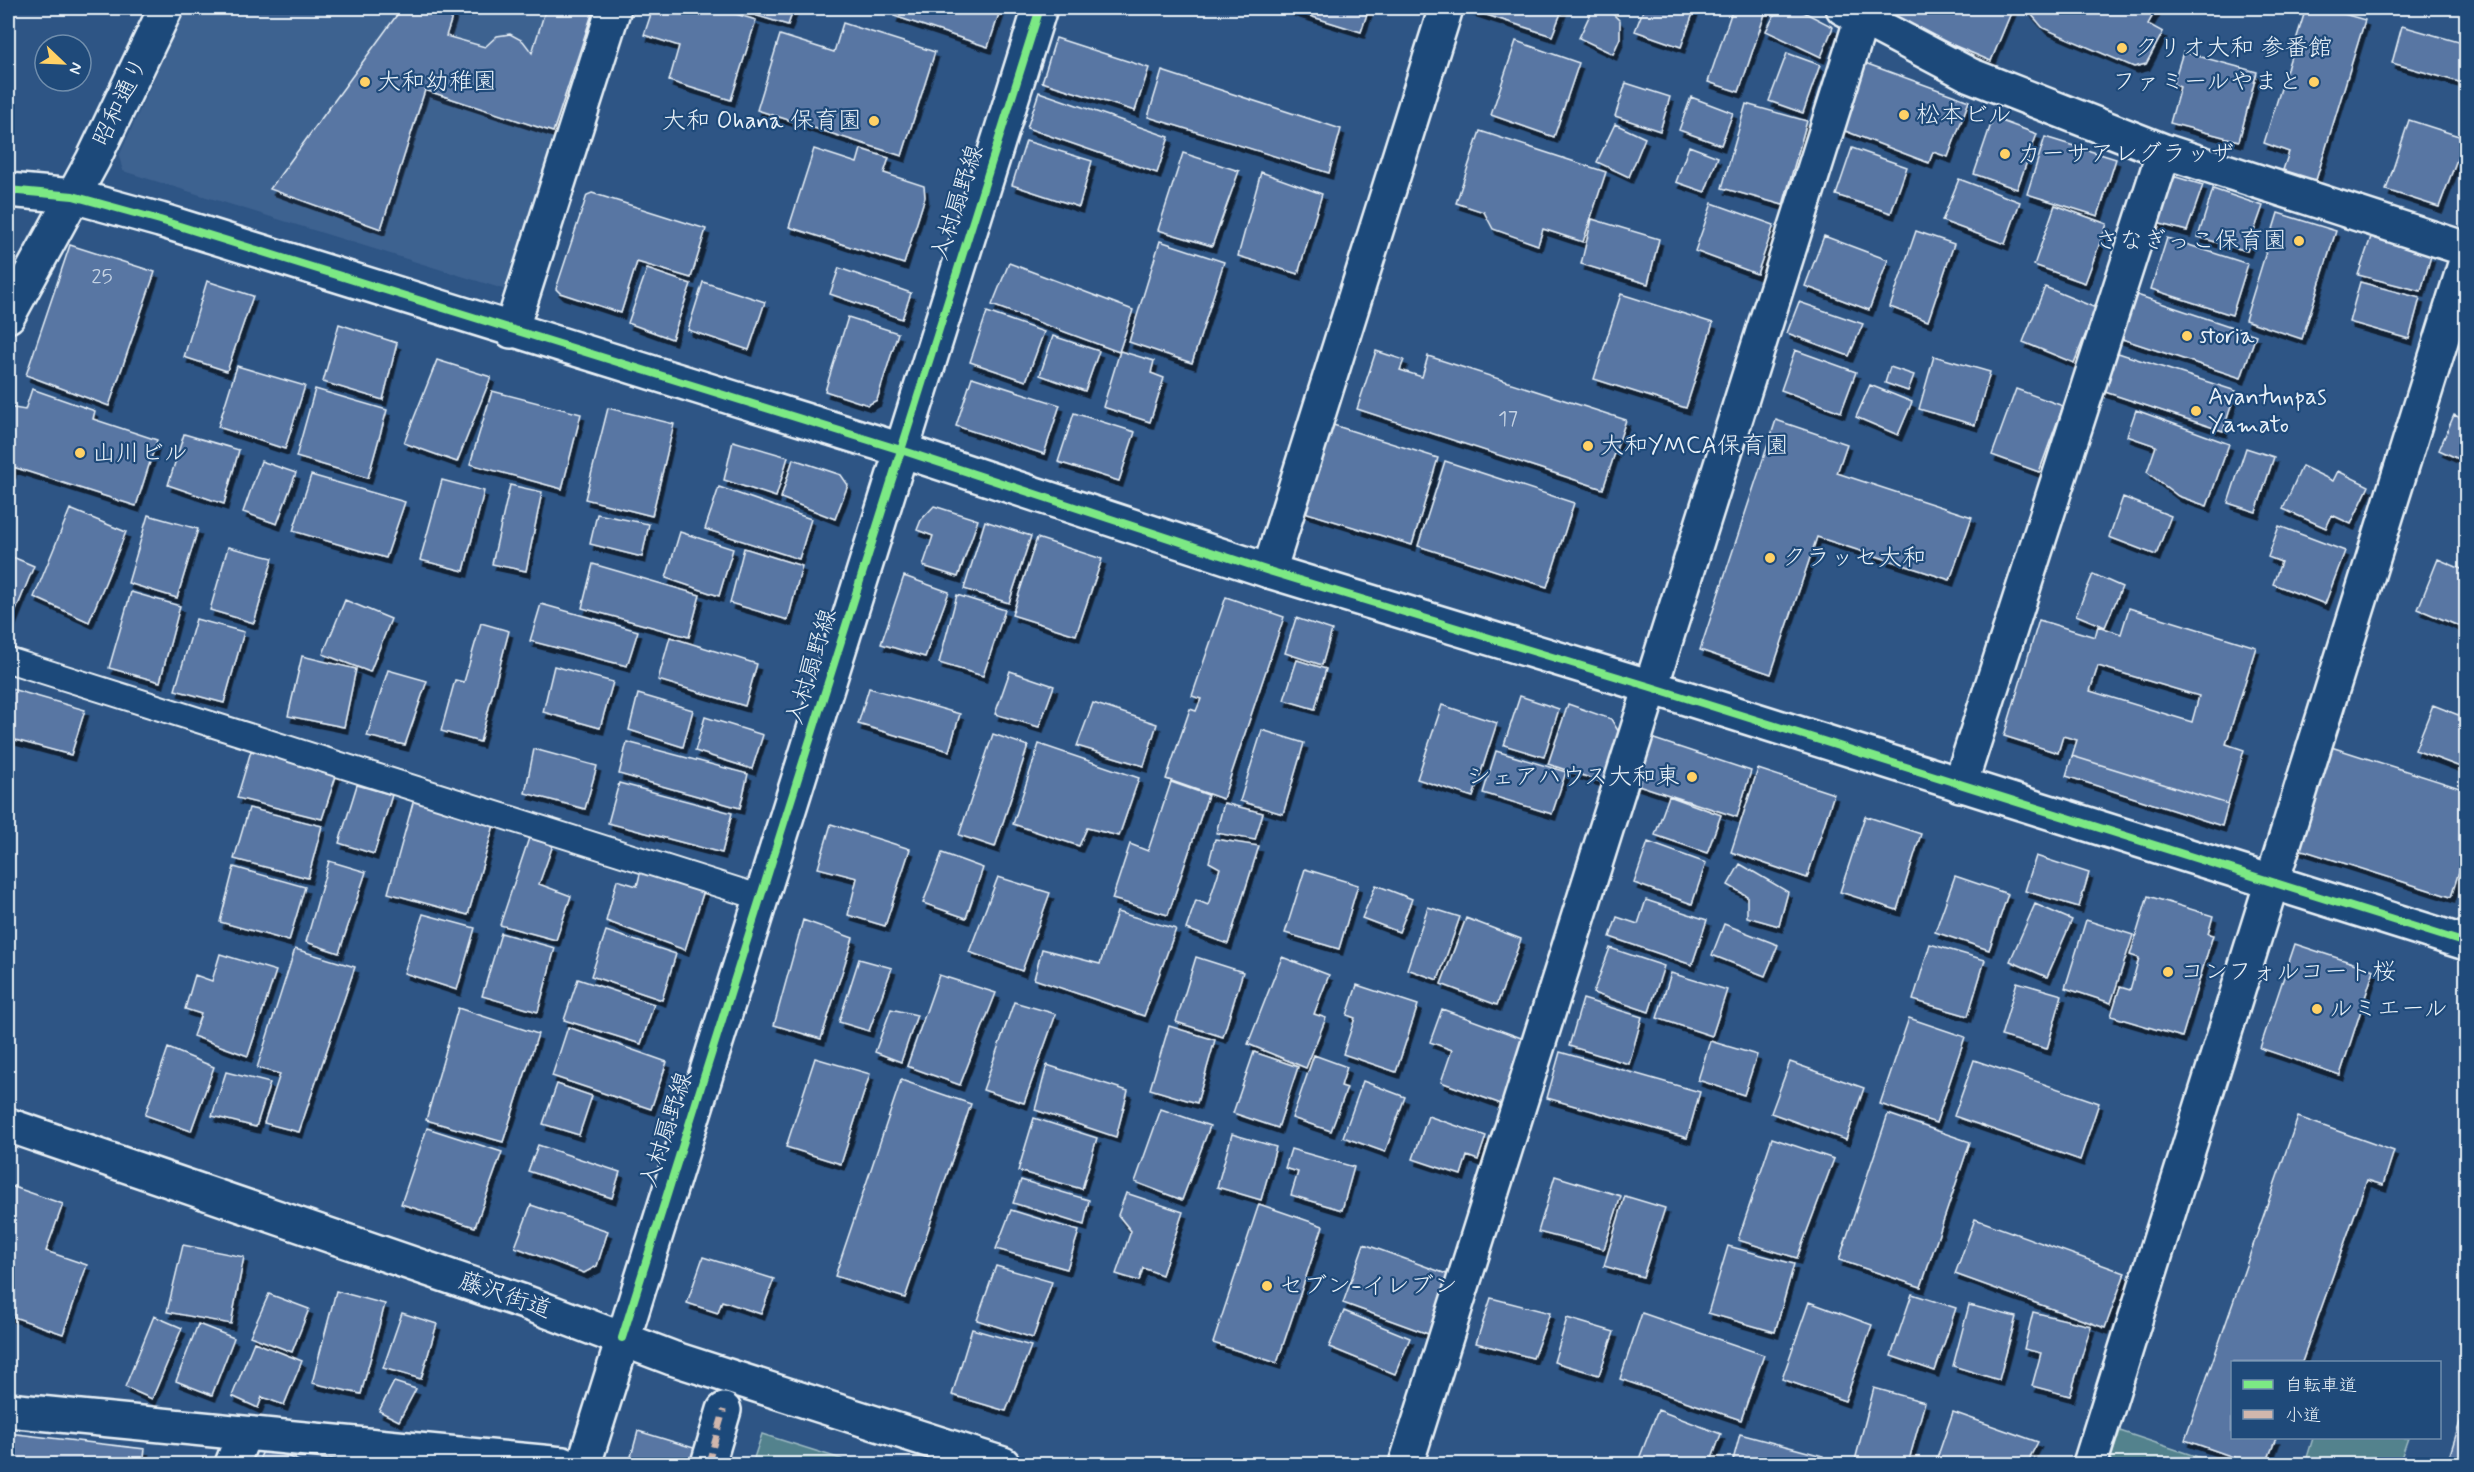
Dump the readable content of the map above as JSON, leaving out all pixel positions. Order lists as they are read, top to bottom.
{
  "streets": {
    "main road": ["昭和通り", "入村扇野線", "藤沢街道"]
  },
  "crossings": [
    ["入村扇野線", "藤沢街道"]
  ],
  "places": [
    "クリオ大和 参番館",
    "大和幼稚園",
    "ファミールやまと",
    "松本ビル",
    "大和 Ohana 保育園",
    "カーサアレグラッザ",
    "さなぎっこ保育園",
    "storia",
    "Avantunpas Yamato",
    "大和YMCA保育園",
    "山川ビル",
    "クラッセ大和",
    "シェアハウス大和東",
    "コンフォルコート桜",
    "ルミエール",
    "セブン-イレブン"
  ],
  "house_numbers": ["25", "17"],
  "legend": ["自転車道", "小道"],
  "north": "bottom right"
}
